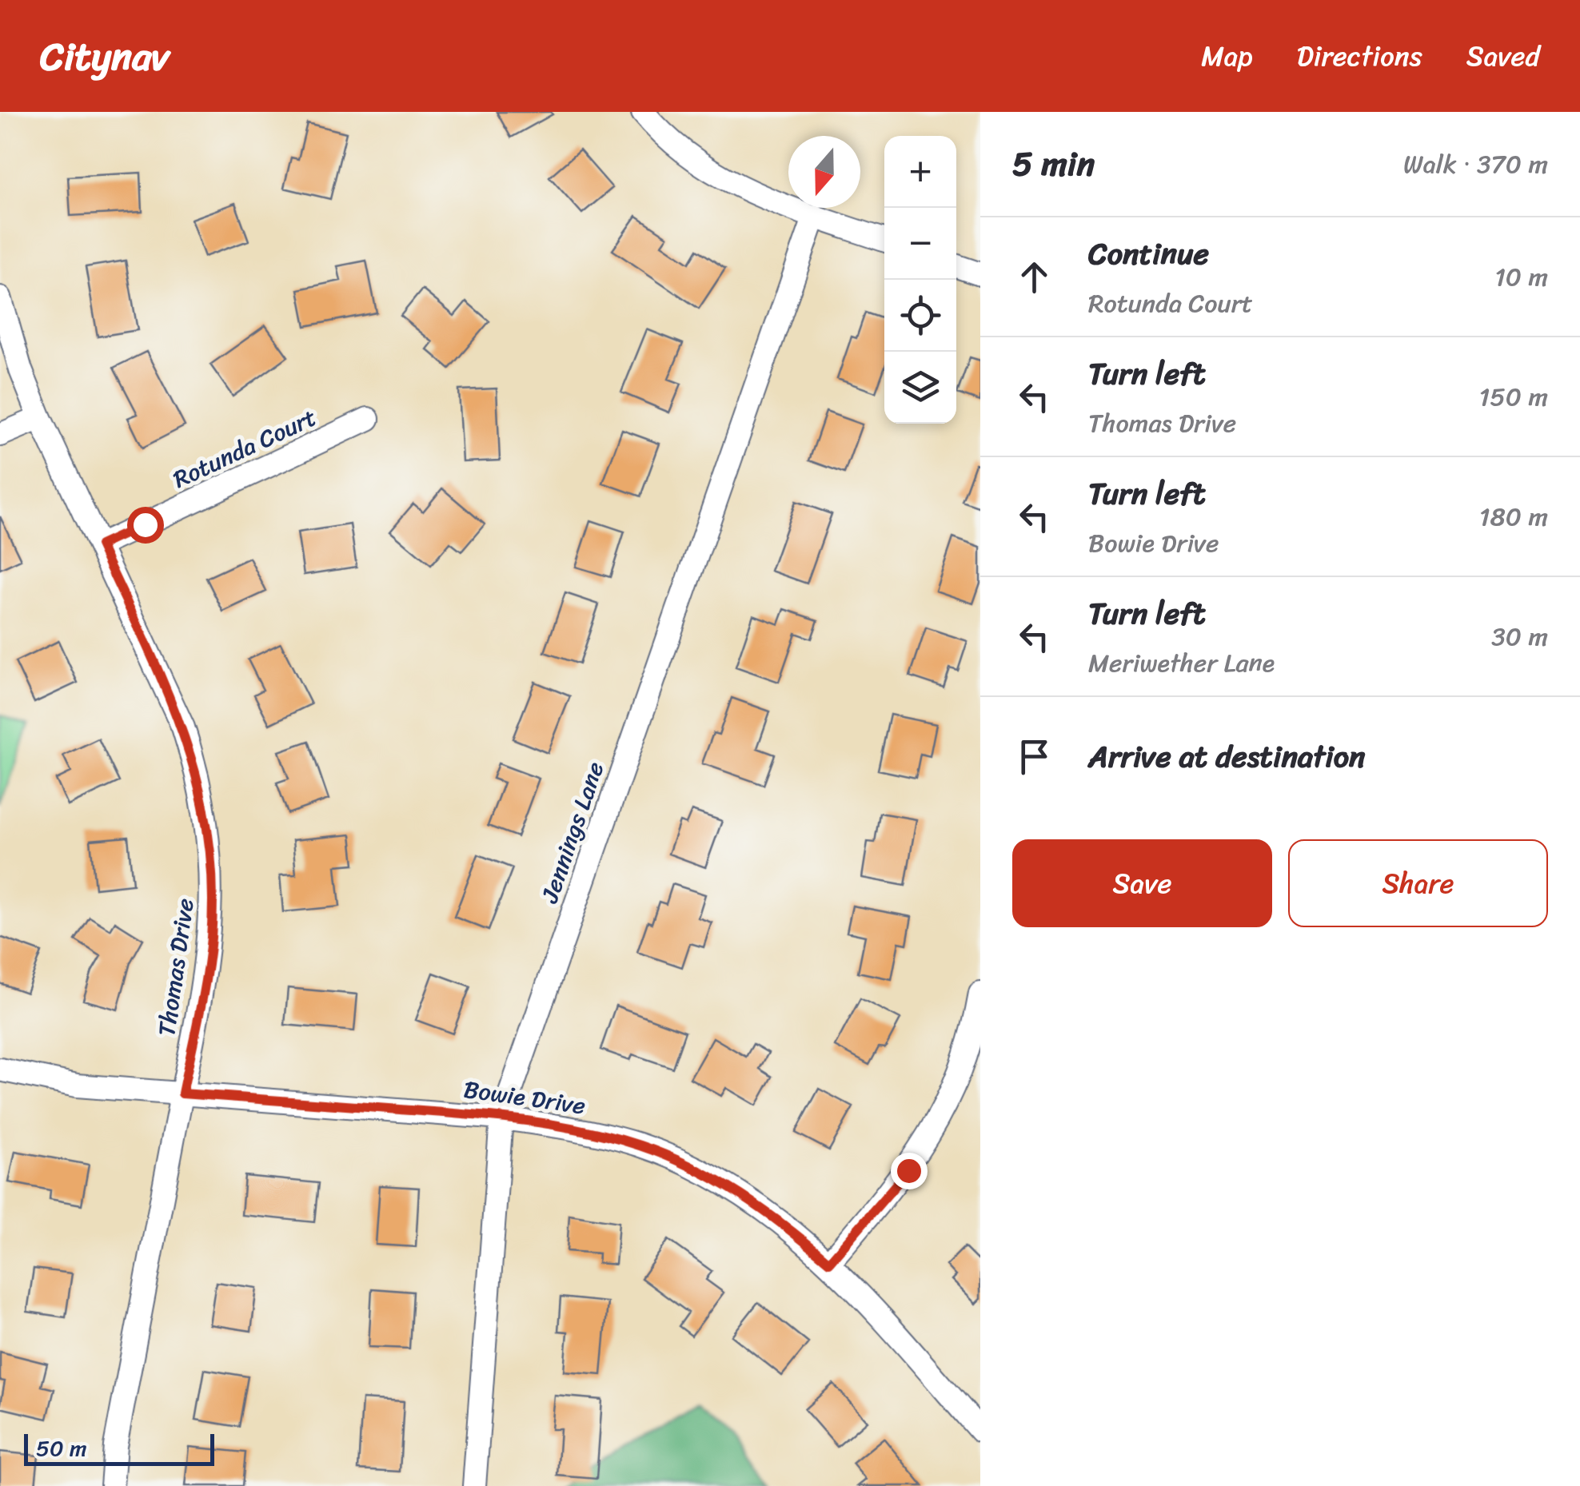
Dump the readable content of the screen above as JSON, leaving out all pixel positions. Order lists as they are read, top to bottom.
{
  "streets": {
    "street": [
      "Rotunda Court",
      "Jennings Lane",
      "Thomas Drive",
      "Bowie Drive"
    ]
  },
  "crossings": [
    ["Rotunda Court", "Thomas Drive"],
    ["Jennings Lane", "Bowie Drive"],
    ["Thomas Drive", "Bowie Drive"]
  ],
  "scale_bar": "50 m",
  "north": "bottom",
  "page": {
    "header": "Citynav",
    "nav": ["Map", "Directions", "Saved"],
    "heading": ["5 min", "Walk · 370 m"],
    "map_buttons": ["+", "−"],
    "list": [
      ["Continue", "Rotunda Court", "10 m"],
      ["Turn left", "Thomas Drive", "150 m"],
      ["Turn left", "Bowie Drive", "180 m"],
      ["Turn left", "Meriwether Lane", "30 m"],
      "Arrive at destination"
    ],
    "buttons": ["Save", "Share"],
    "scale": "50 m"
  }
}
